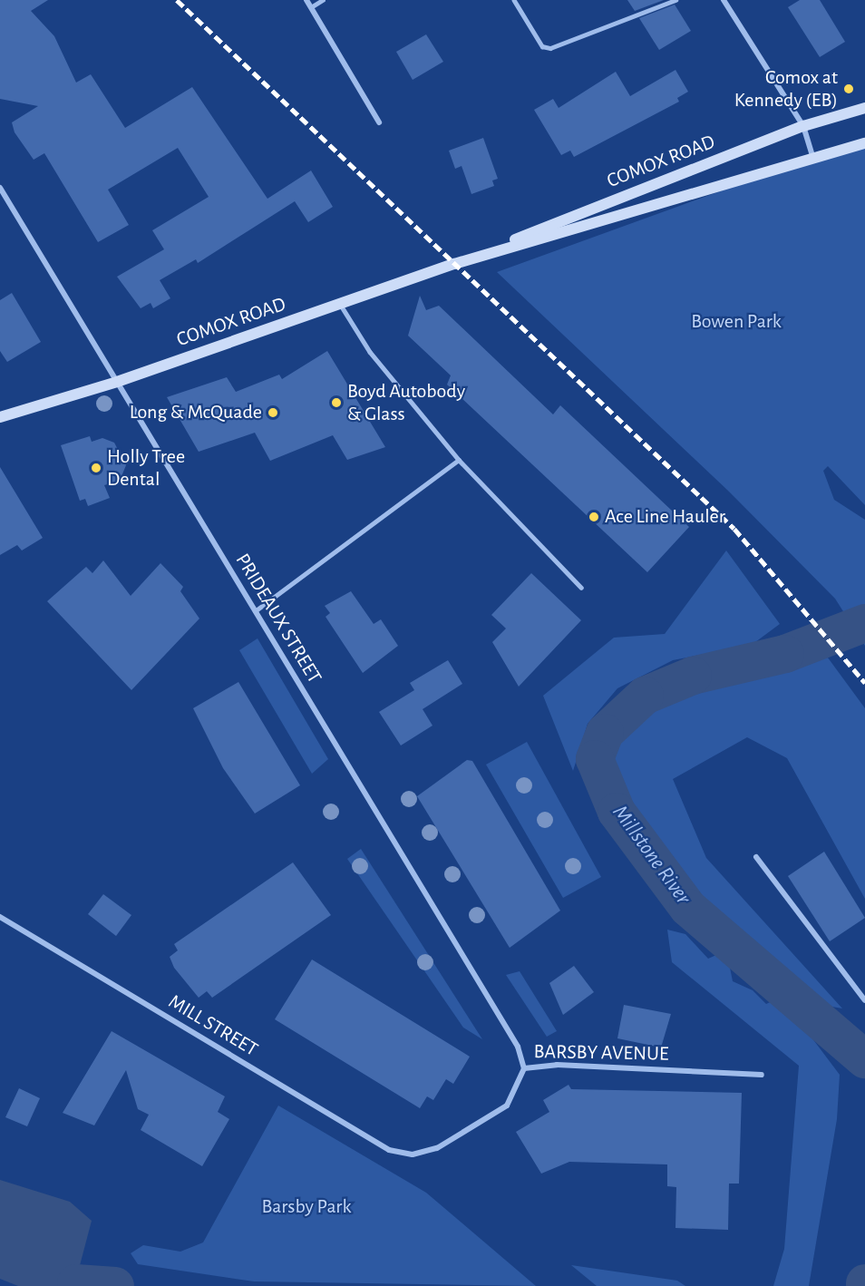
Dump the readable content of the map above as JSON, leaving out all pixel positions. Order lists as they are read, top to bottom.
{
  "streets": {
    "main road": ["COMOX ROAD"],
    "street": ["PRIDEAUX STREET", "MILL STREET", "BARSBY AVENUE"]
  },
  "crossings": [
    ["COMOX ROAD", "PRIDEAUX STREET"],
    ["PRIDEAUX STREET", "BARSBY AVENUE"],
    ["MILL STREET", "BARSBY AVENUE"]
  ],
  "water": ["Millstone River"],
  "parks": ["Bowen Park", "Barsby Park"],
  "places": [
    "Comox at Kennedy (EB)",
    "Boyd Autobody & Glass",
    "Long & McQuade",
    "Holly Tree Dental",
    "Ace Line Hauler"
  ]
}
